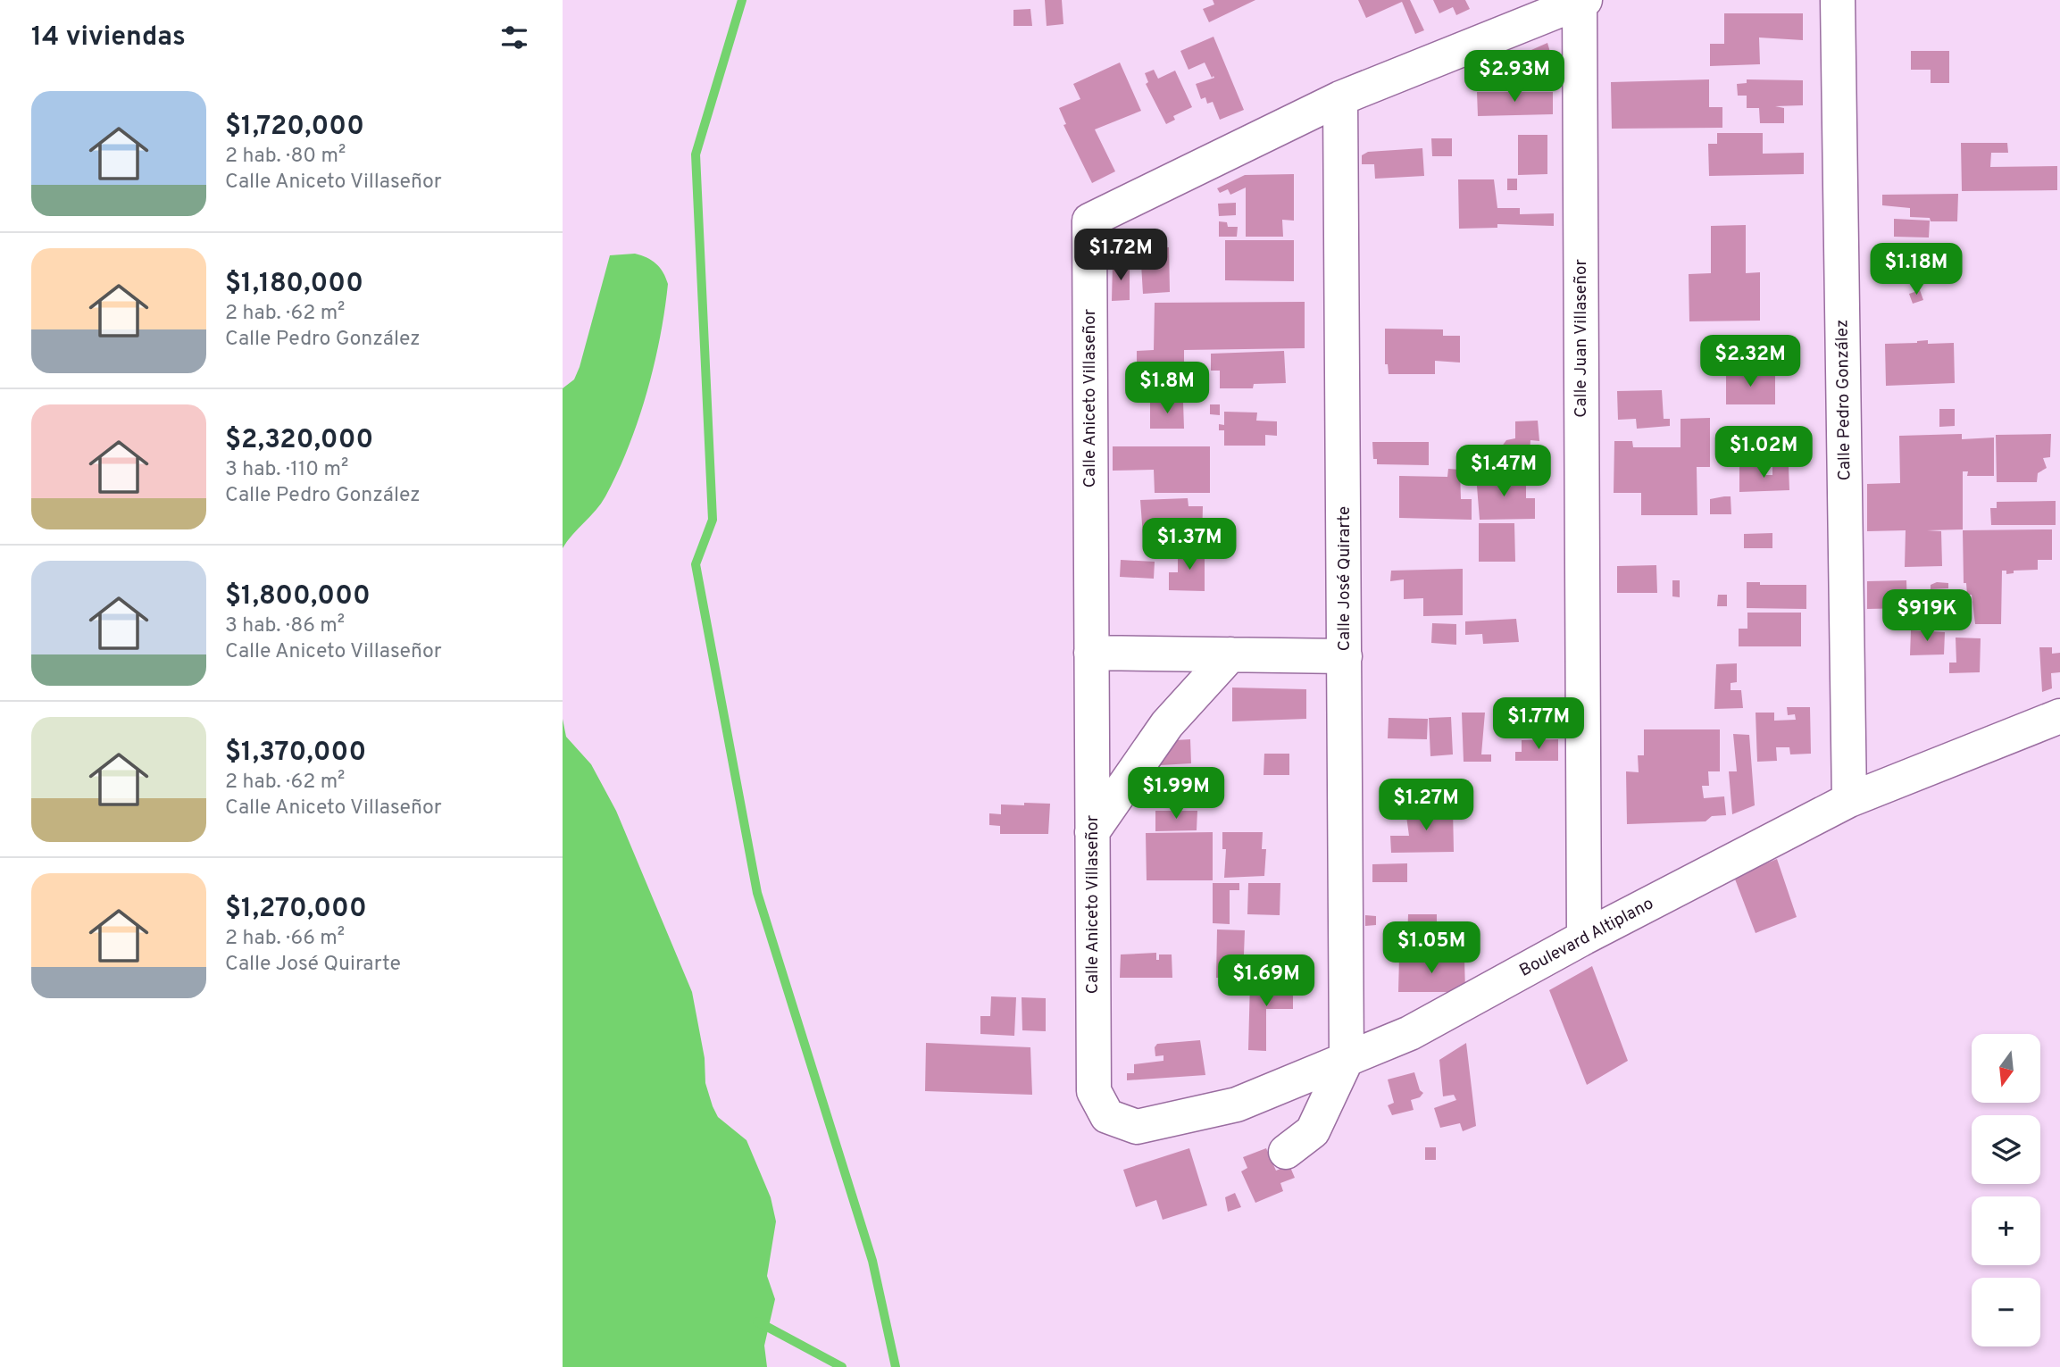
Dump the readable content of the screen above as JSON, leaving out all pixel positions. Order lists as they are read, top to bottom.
{
  "streets": {
    "street": [
      "Calle Juan Villaseñor",
      "Calle Aniceto Villaseñor",
      "Calle Pedro González",
      "Calle José Quirarte",
      "Boulevard Altiplano"
    ]
  },
  "crossings": [
    ["Calle Juan Villaseñor", "Calle Aniceto Villaseñor"],
    ["Calle Juan Villaseñor", "Boulevard Altiplano"],
    ["Calle Aniceto Villaseñor", "Calle José Quirarte"],
    ["Calle Aniceto Villaseñor", "Boulevard Altiplano"],
    ["Calle Pedro González", "Boulevard Altiplano"],
    ["Calle José Quirarte", "Boulevard Altiplano"]
  ],
  "north": "bottom",
  "page": {
    "heading": "14 viviendas",
    "price": [
      "$2.93M",
      "$1.72M",
      "$1.18M",
      "$2.32M",
      "$1.8M",
      "$1.02M",
      "$1.47M",
      "$1.37M",
      "$919K",
      "$1.77M",
      "$1.99M",
      "$1.27M",
      "$1.05M",
      "$1.69M"
    ],
    "list": [
      {
        "name": "$1,720,000",
        "note": "2 hab. · 80 m² · Calle Aniceto Villaseñor"
      },
      {
        "name": "$1,180,000",
        "note": "2 hab. · 62 m² · Calle Pedro González"
      },
      {
        "name": "$2,320,000",
        "note": "3 hab. · 110 m² · Calle Pedro González"
      },
      {
        "name": "$1,800,000",
        "note": "3 hab. · 86 m² · Calle Aniceto Villaseñor"
      },
      {
        "name": "$1,370,000",
        "note": "2 hab. · 62 m² · Calle Aniceto Villaseñor"
      },
      {
        "name": "$1,270,000",
        "note": "2 hab. · 66 m² · Calle José Quirarte"
      }
    ],
    "map_buttons": ["+", "−"]
  }
}
